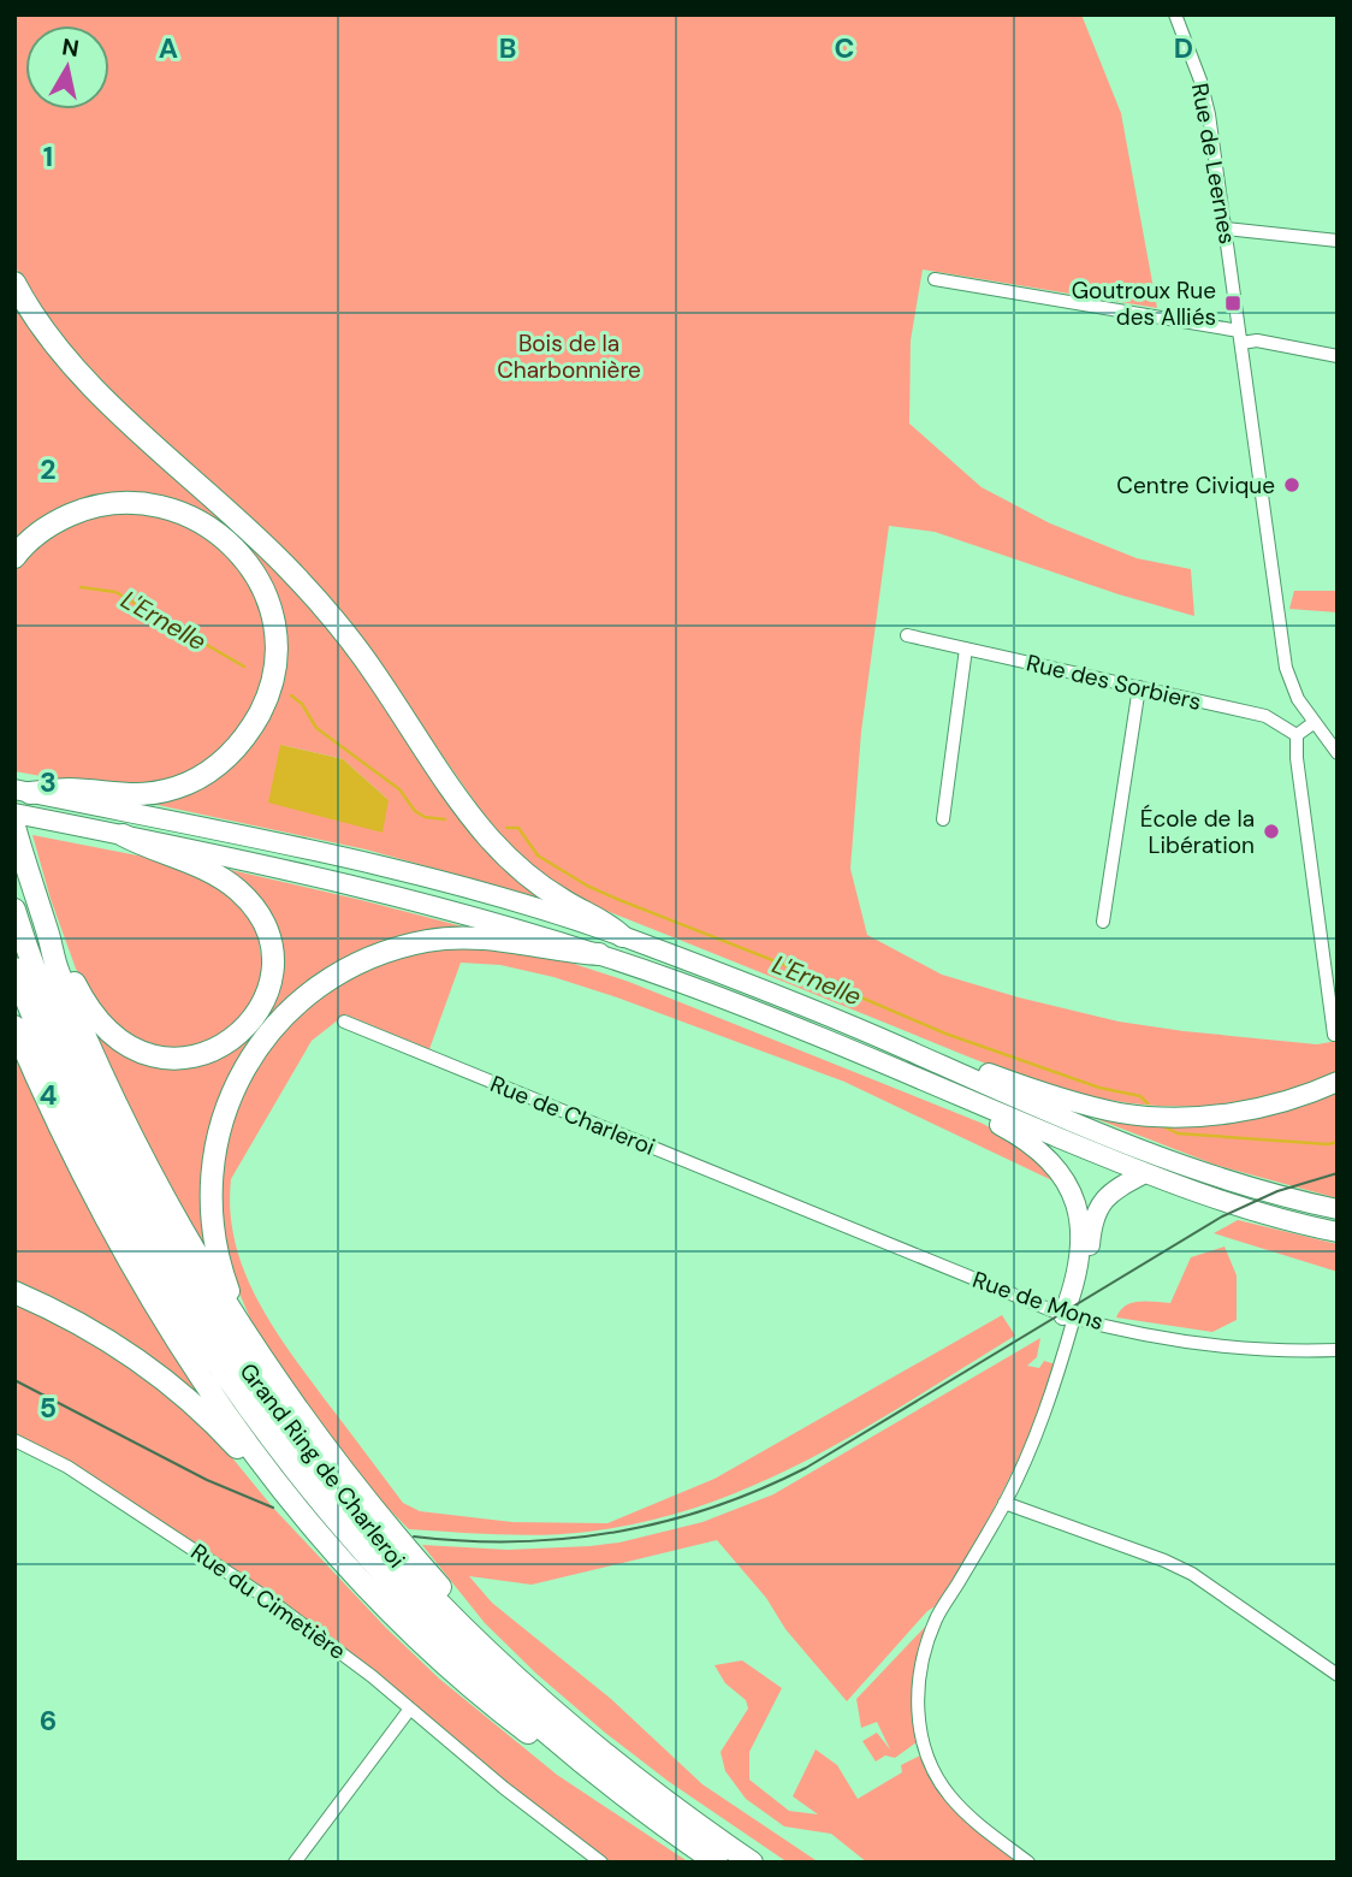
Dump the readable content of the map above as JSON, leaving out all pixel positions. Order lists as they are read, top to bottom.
{
  "streets": {
    "highway": ["Grand Ring de Charleroi"],
    "street": [
      "Rue de Leernes",
      "Rue des Sorbiers",
      "Rue de Charleroi",
      "Rue de Mons",
      "Rue du Cimetière"
    ]
  },
  "crossings": [
    ["Rue de Charleroi", "Rue de Mons"]
  ],
  "water": ["L'Ernelle"],
  "parks": ["Bois de la Charbonnière"],
  "places": {
    "transit": ["Goutroux Rue des Alliés"],
    "other": ["Centre Civique", "École de la Libération"]
  },
  "north": "top",
  "grid": {
    "columns": [
      "A",
      "B",
      "C",
      "D"
    ],
    "rows": [
      "1",
      "2",
      "3",
      "4",
      "5",
      "6"
    ]
  }
}
